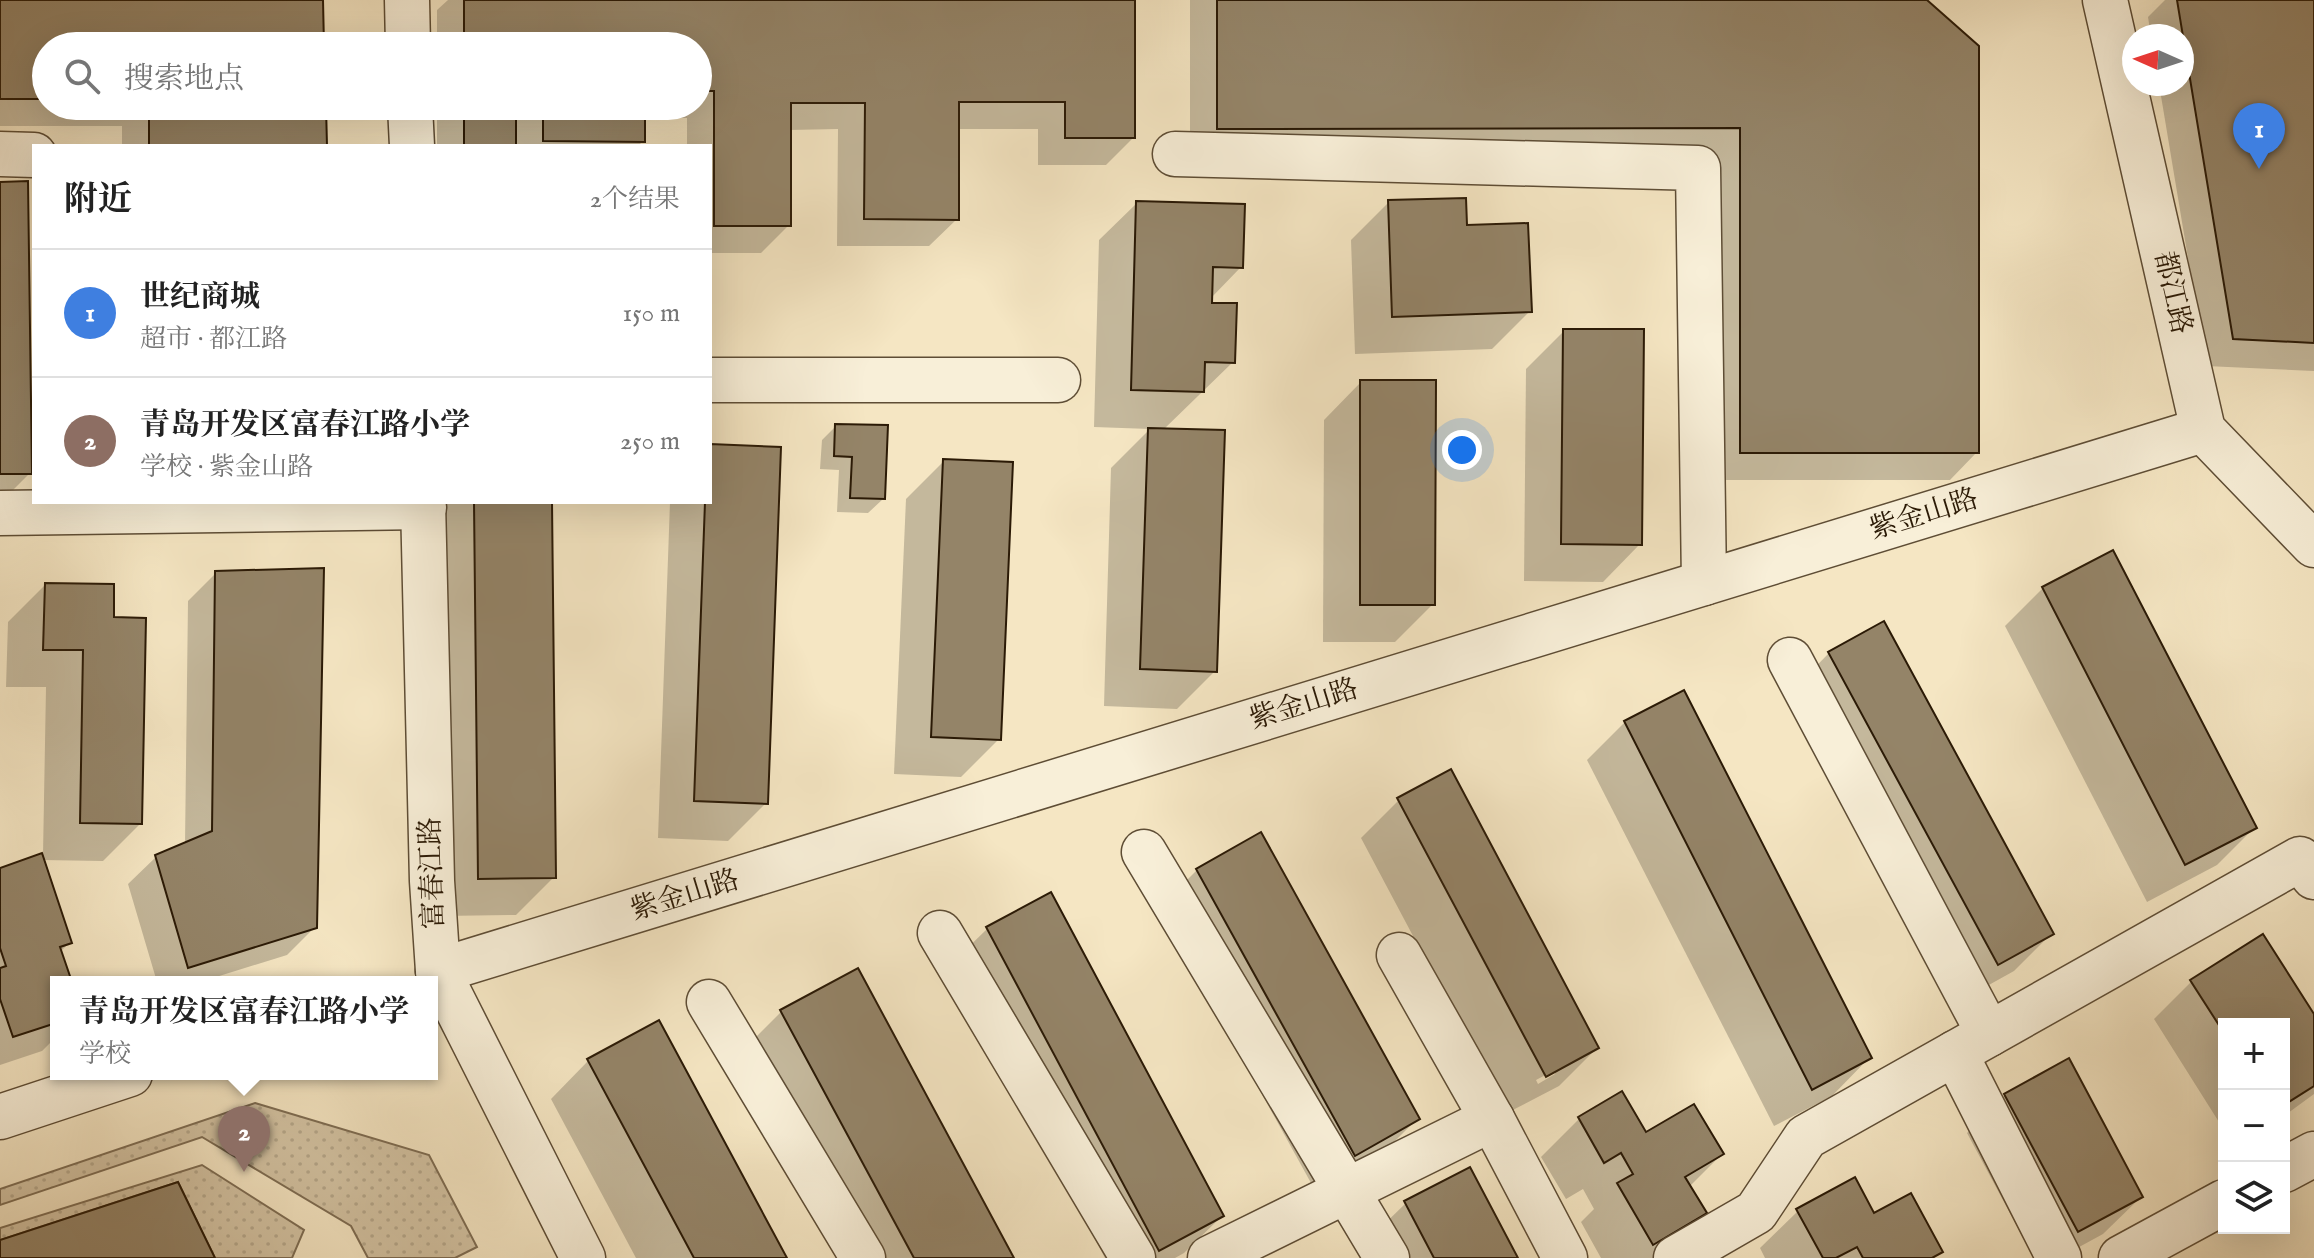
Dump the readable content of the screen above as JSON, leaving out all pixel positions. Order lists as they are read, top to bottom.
{
  "streets": {
    "street": ["都江路", "紫金山路", "富春江路"]
  },
  "crossings": [
    ["都江路", "紫金山路"]
  ],
  "north": "left",
  "page": {
    "search": "搜索地点",
    "pins": ["1", "2"],
    "heading": ["附近", "2个结果"],
    "list": [
      {
        "mark": "1",
        "name": "世纪商城",
        "note": "超市 · 都江路",
        "value": "150 m"
      },
      {
        "mark": "2",
        "name": "青岛开发区富春江路小学",
        "note": "学校 · 紫金山路",
        "value": "250 m"
      }
    ],
    "popup": ["青岛开发区富春江路小学", "学校"],
    "map_buttons": ["+", "−"]
  }
}
